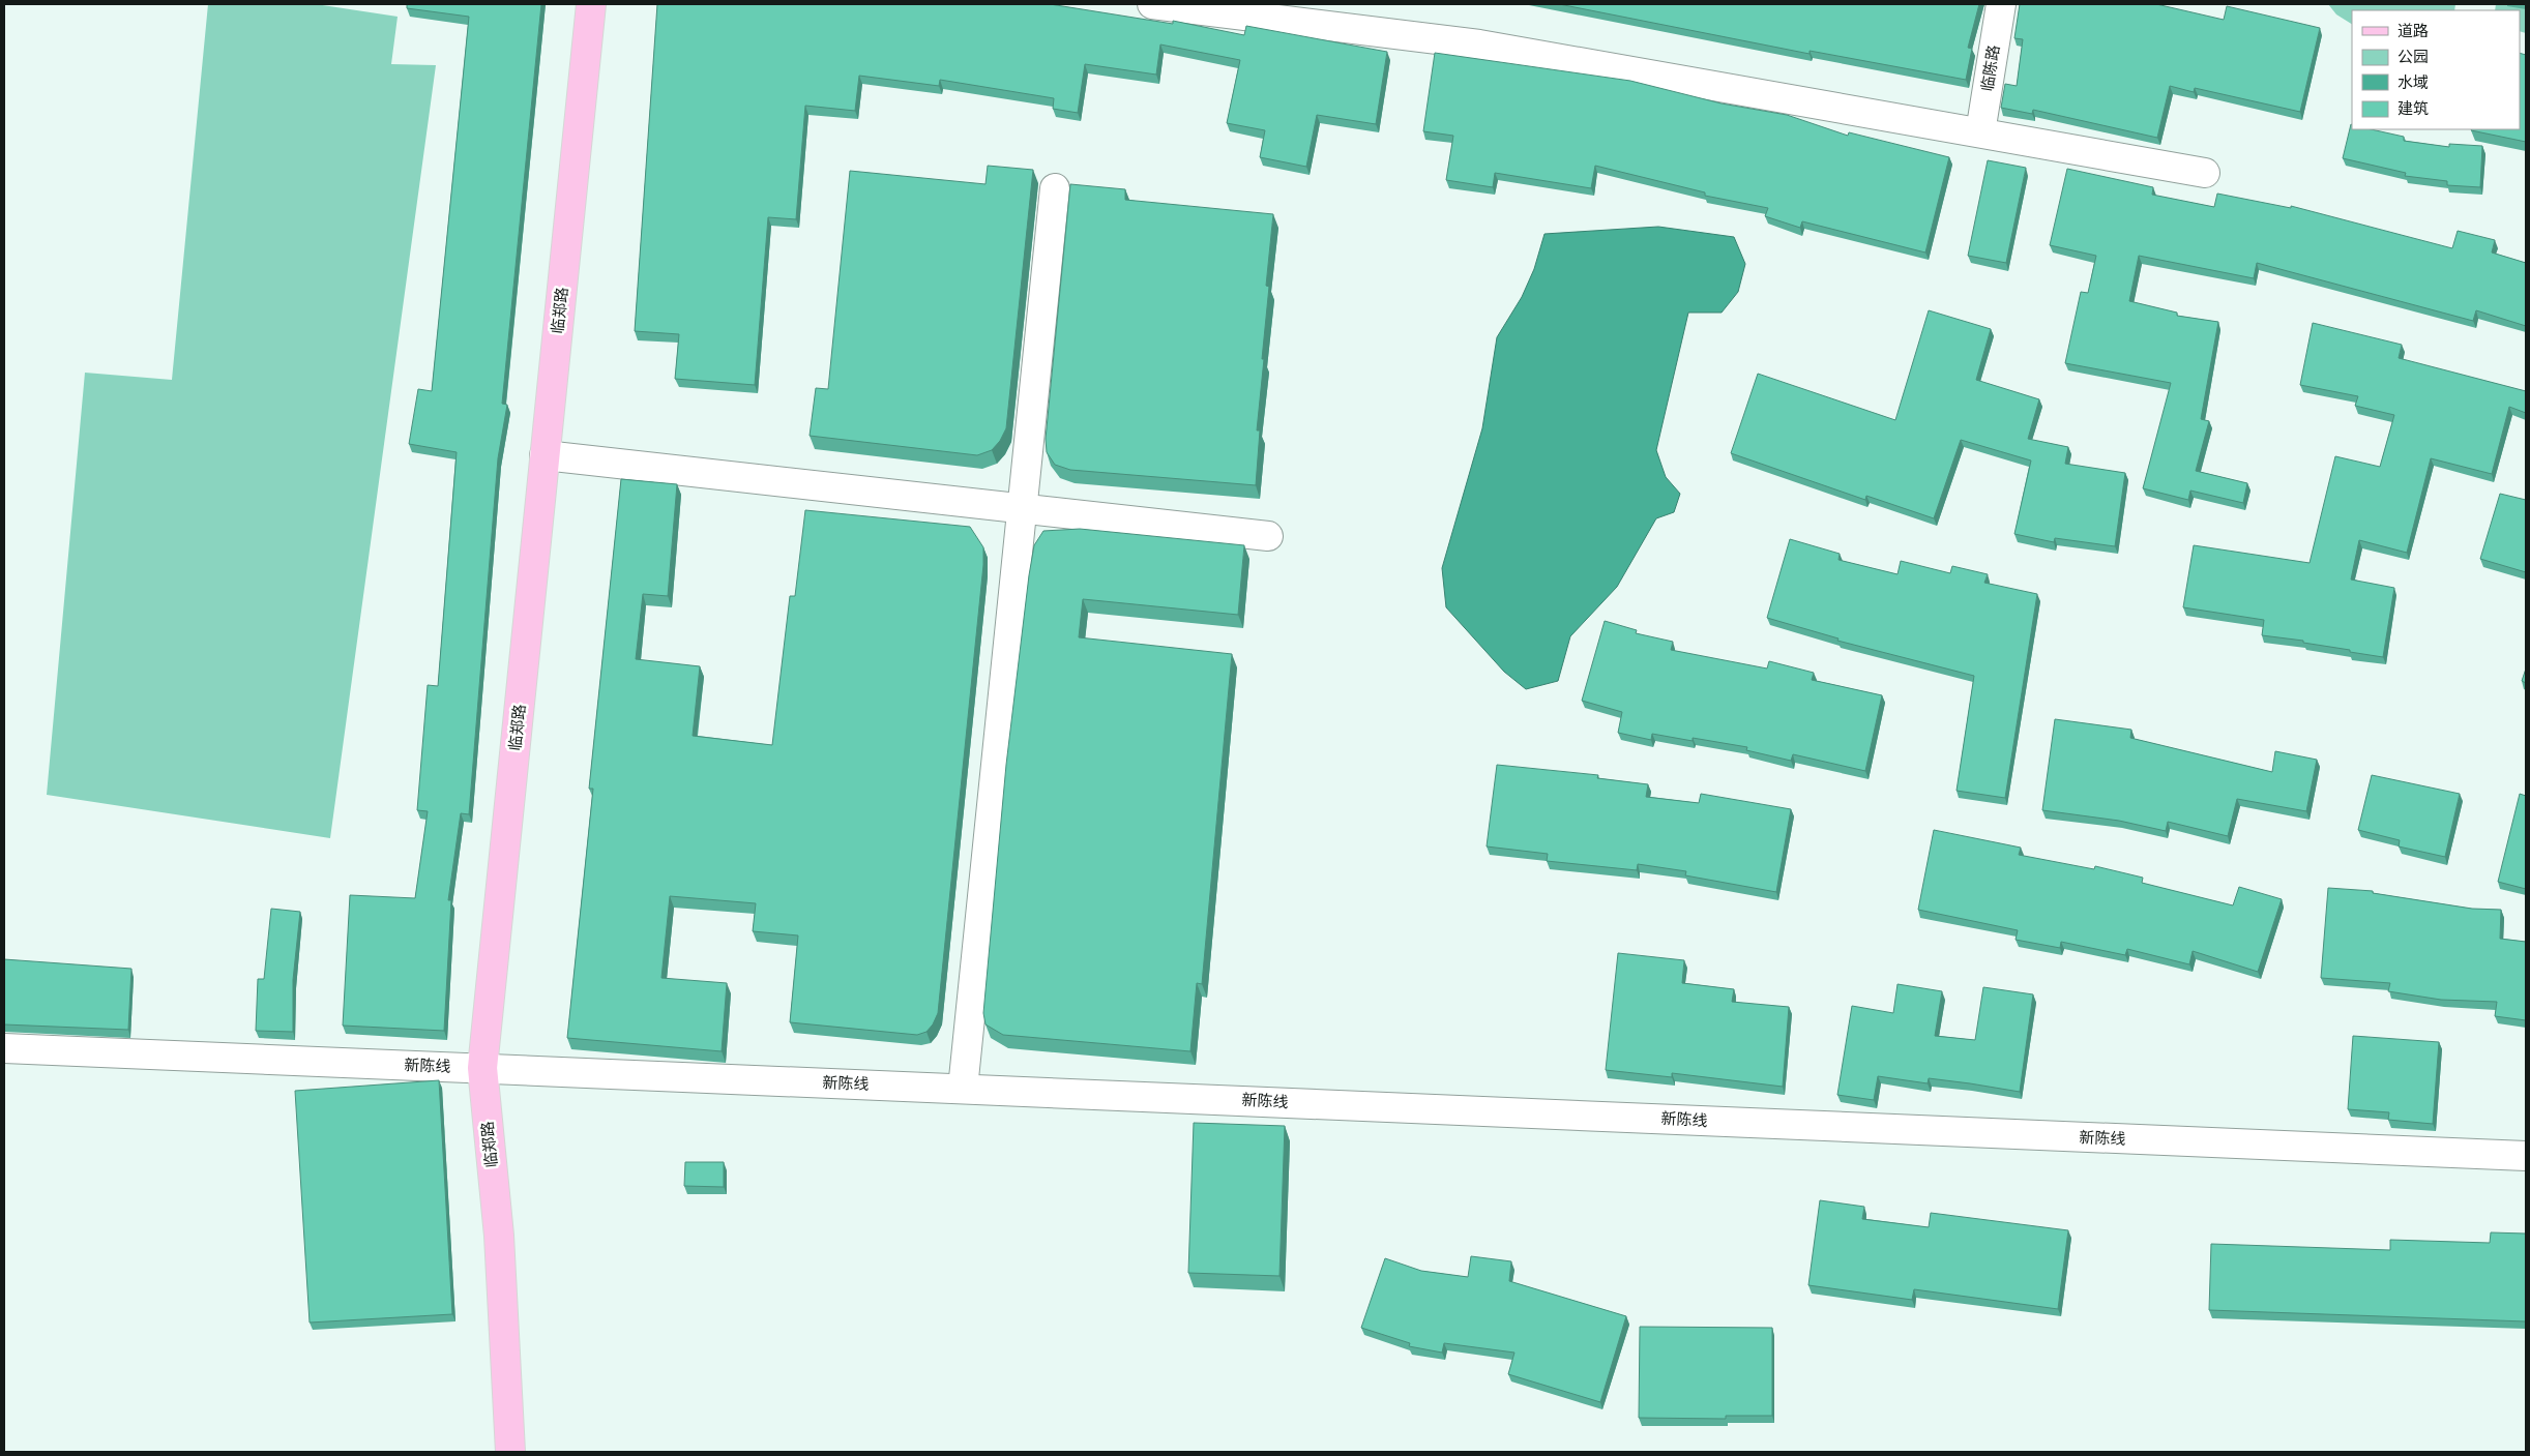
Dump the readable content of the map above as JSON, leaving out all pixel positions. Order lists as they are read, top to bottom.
{
  "streets": {
    "main road": ["临郑路"],
    "street": ["临陈路", "新陈线"]
  },
  "crossings": [
    ["临郑路", "新陈线"]
  ],
  "legend": [
    "道路",
    "公园",
    "水域",
    "建筑"
  ]
}
